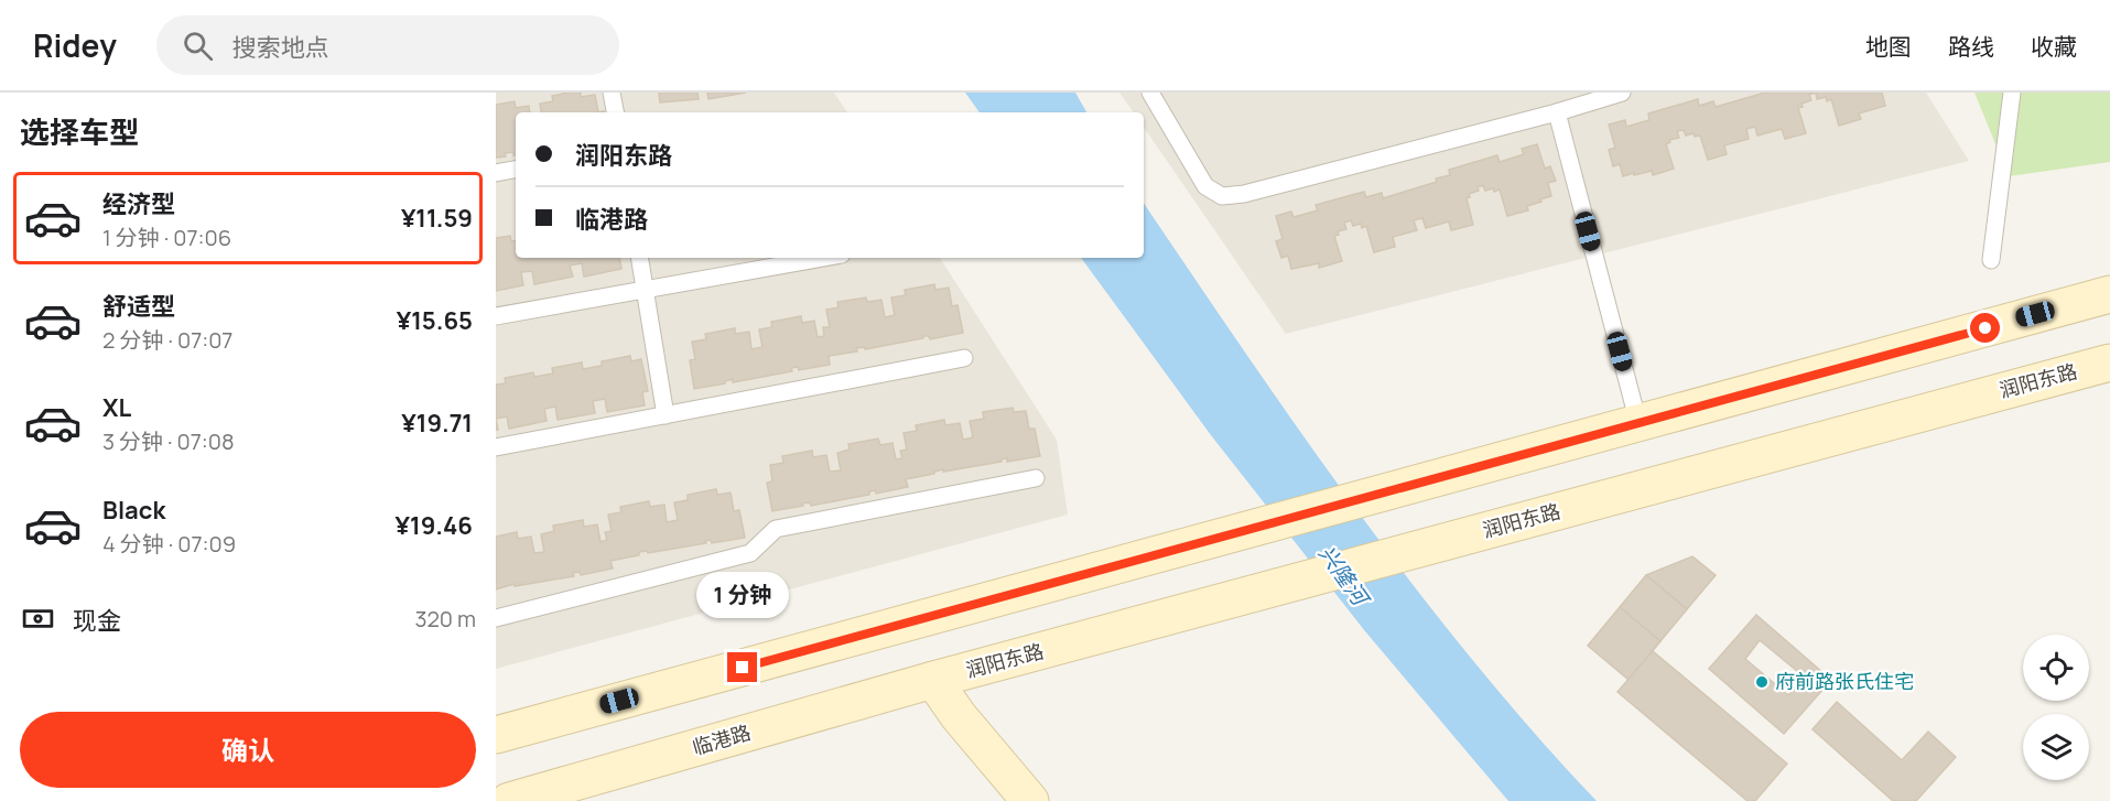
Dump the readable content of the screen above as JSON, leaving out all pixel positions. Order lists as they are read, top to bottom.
{
  "streets": {
    "main road": ["润阳东路", "临港路"]
  },
  "crossings": [
    ["润阳东路", "临港路"]
  ],
  "water": ["兴隆河"],
  "places": ["府前路张氏住宅"],
  "page": {
    "header": "Ridey",
    "search": "搜索地点",
    "nav": ["地图", "路线", "收藏"],
    "heading": "选择车型",
    "banner": ["润阳东路", "临港路"],
    "list": [
      {
        "name": "经济型",
        "note": "1 分钟 · 07:06",
        "value": "¥11.59"
      },
      {
        "name": "舒适型",
        "note": "2 分钟 · 07:07",
        "value": "¥15.65"
      },
      {
        "name": "XL",
        "note": "3 分钟 · 07:08",
        "value": "¥19.71"
      },
      {
        "name": "Black",
        "note": "4 分钟 · 07:09",
        "value": "¥19.46"
      }
    ],
    "bubble": "1 分钟",
    "pay": ["现金", "320 m"],
    "buttons": "确认"
  }
}
